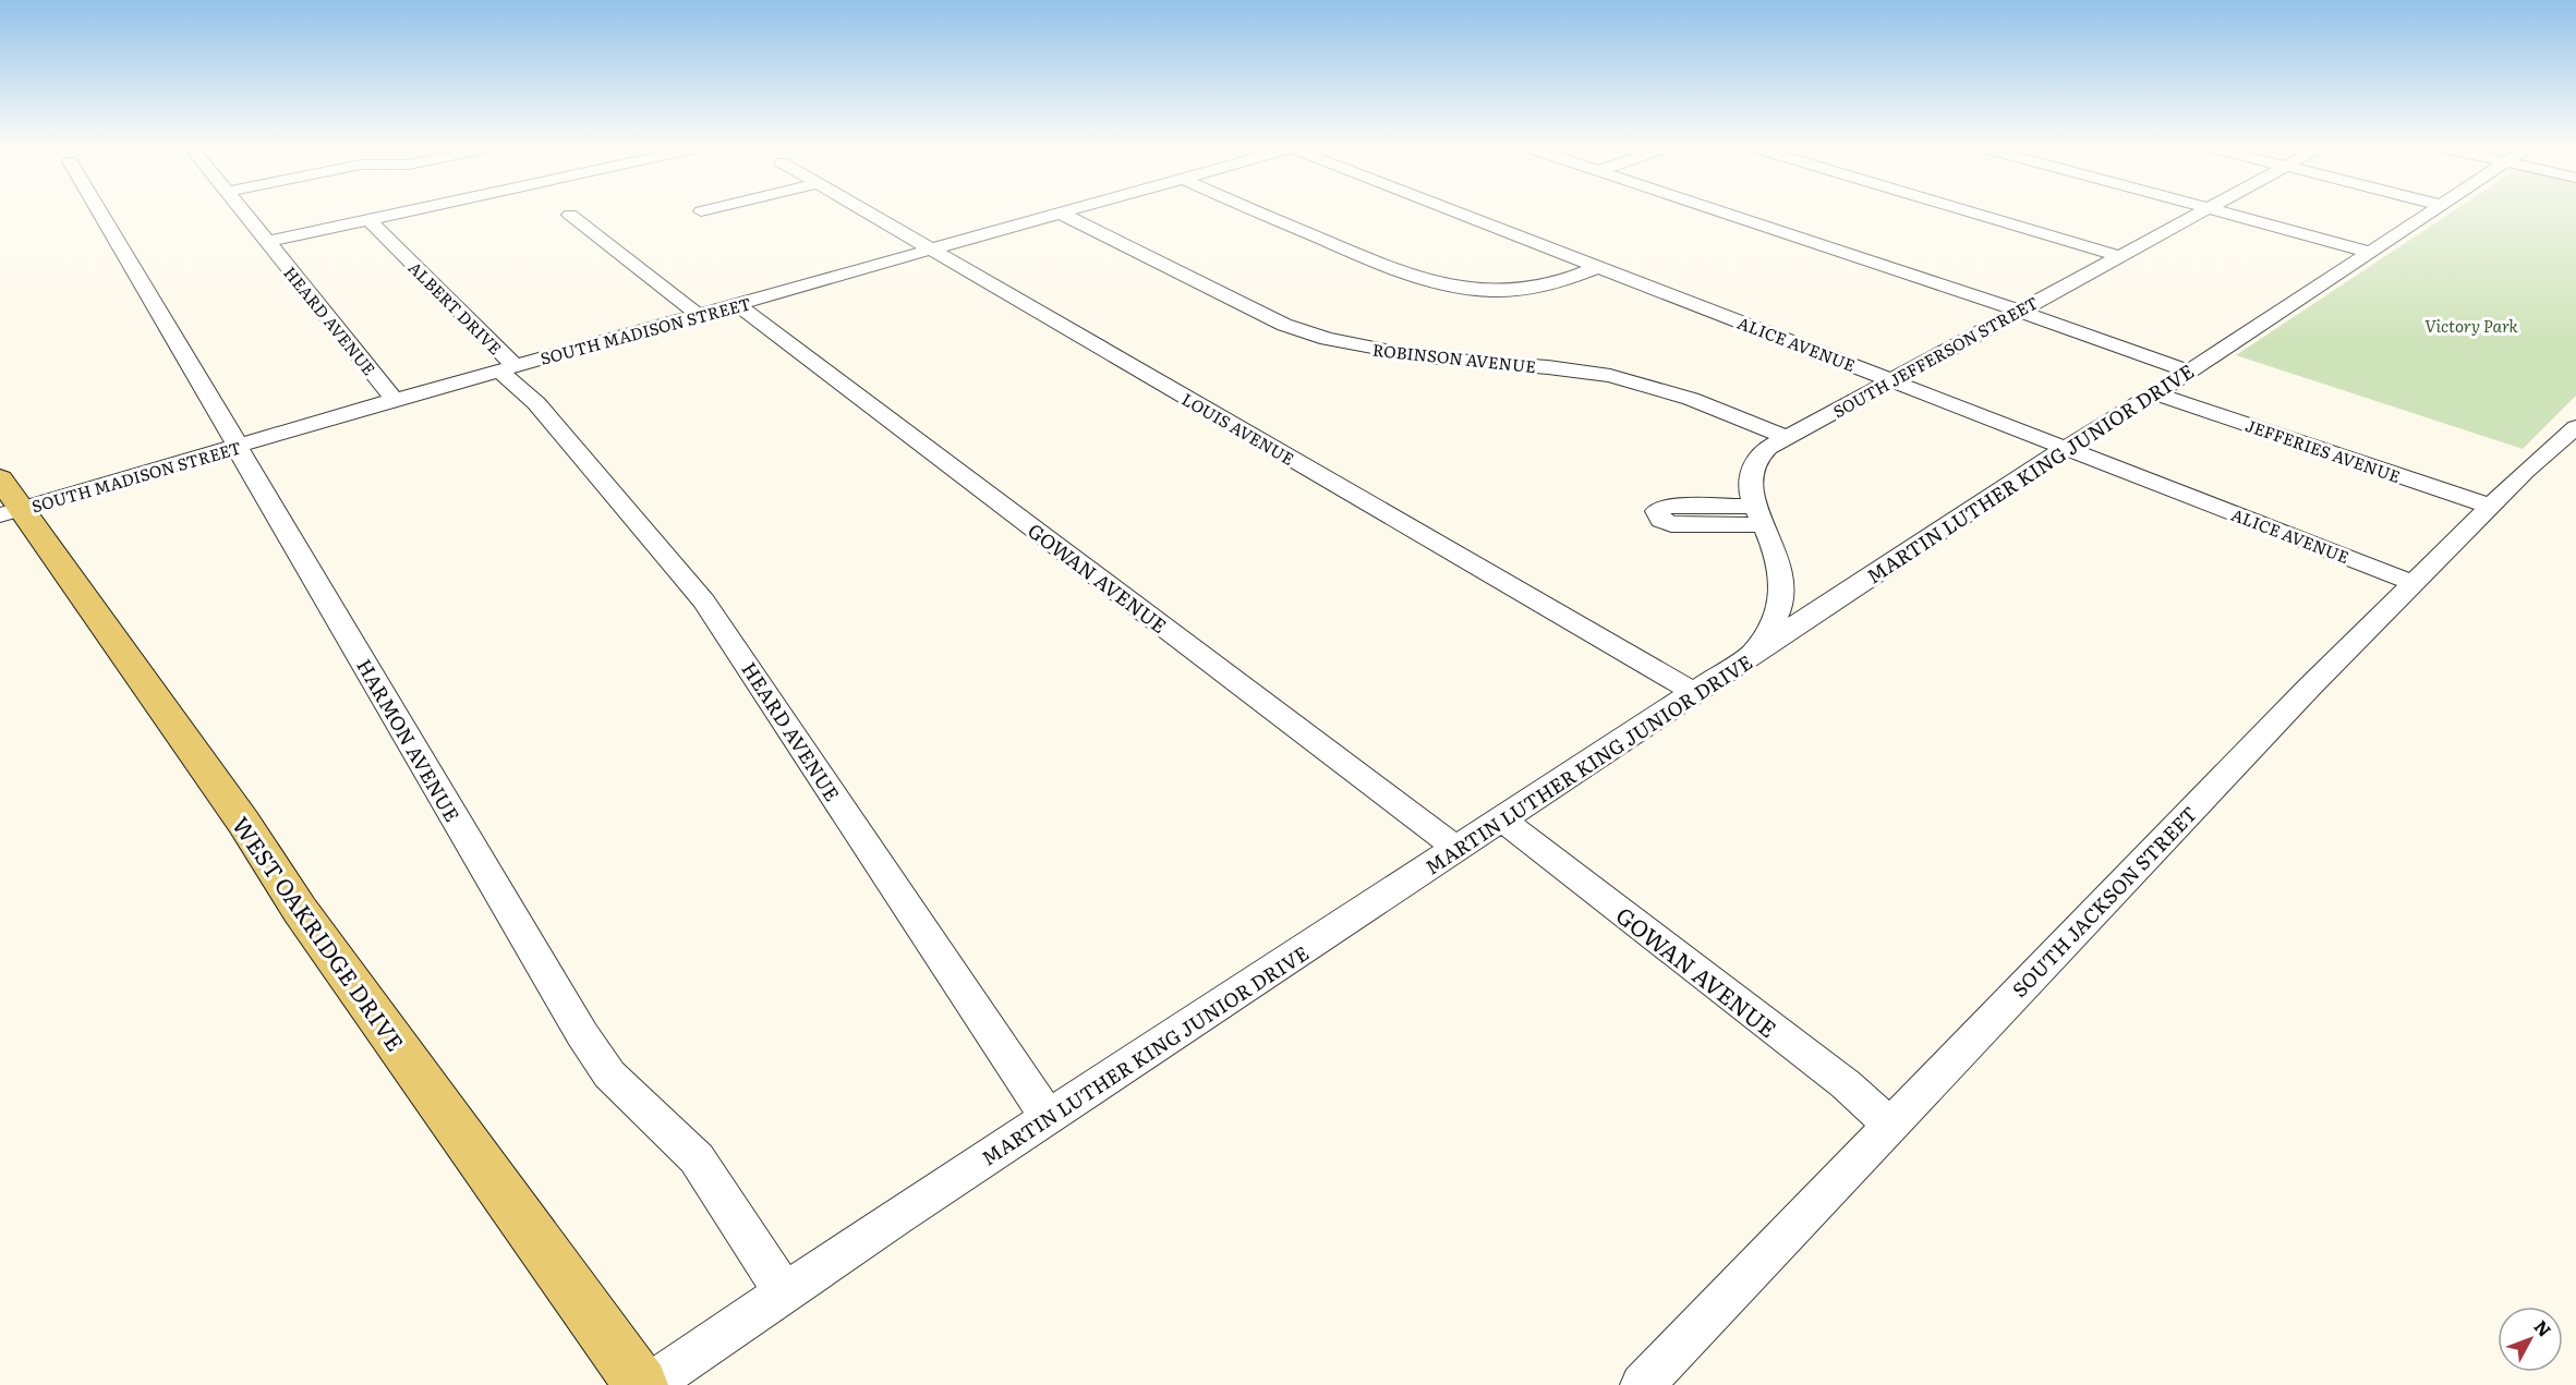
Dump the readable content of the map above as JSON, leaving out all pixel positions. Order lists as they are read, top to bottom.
{
  "streets": {
    "main road": ["WEST OAKRIDGE DRIVE"],
    "street": [
      "ALBERT DRIVE",
      "HEARD AVENUE",
      "SOUTH MADISON STREET",
      "ALICE AVENUE",
      "SOUTH JEFFERSON STREET",
      "ROBINSON AVENUE",
      "LOUIS AVENUE",
      "JEFFERIES AVENUE",
      "MARTIN LUTHER KING JUNIOR DRIVE",
      "GOWAN AVENUE",
      "HARMON AVENUE",
      "SOUTH JACKSON STREET"
    ]
  },
  "crossings": [
    ["ALBERT DRIVE", "HEARD AVENUE"],
    ["ALBERT DRIVE", "SOUTH MADISON STREET"],
    ["HEARD AVENUE", "SOUTH MADISON STREET"],
    ["HEARD AVENUE", "MARTIN LUTHER KING JUNIOR DRIVE"],
    ["SOUTH MADISON STREET", "ROBINSON AVENUE"],
    ["SOUTH MADISON STREET", "LOUIS AVENUE"],
    ["SOUTH MADISON STREET", "GOWAN AVENUE"],
    ["SOUTH MADISON STREET", "HARMON AVENUE"],
    ["SOUTH MADISON STREET", "WEST OAKRIDGE DRIVE"],
    ["ALICE AVENUE", "SOUTH JEFFERSON STREET"],
    ["ALICE AVENUE", "MARTIN LUTHER KING JUNIOR DRIVE"],
    ["ALICE AVENUE", "SOUTH JACKSON STREET"],
    ["SOUTH JEFFERSON STREET", "ROBINSON AVENUE"],
    ["SOUTH JEFFERSON STREET", "MARTIN LUTHER KING JUNIOR DRIVE"],
    ["LOUIS AVENUE", "MARTIN LUTHER KING JUNIOR DRIVE"],
    ["JEFFERIES AVENUE", "MARTIN LUTHER KING JUNIOR DRIVE"],
    ["JEFFERIES AVENUE", "SOUTH JACKSON STREET"],
    ["MARTIN LUTHER KING JUNIOR DRIVE", "GOWAN AVENUE"],
    ["MARTIN LUTHER KING JUNIOR DRIVE", "HARMON AVENUE"],
    ["GOWAN AVENUE", "SOUTH JACKSON STREET"]
  ],
  "parks": ["Victory Park"],
  "north": "top right"
}
